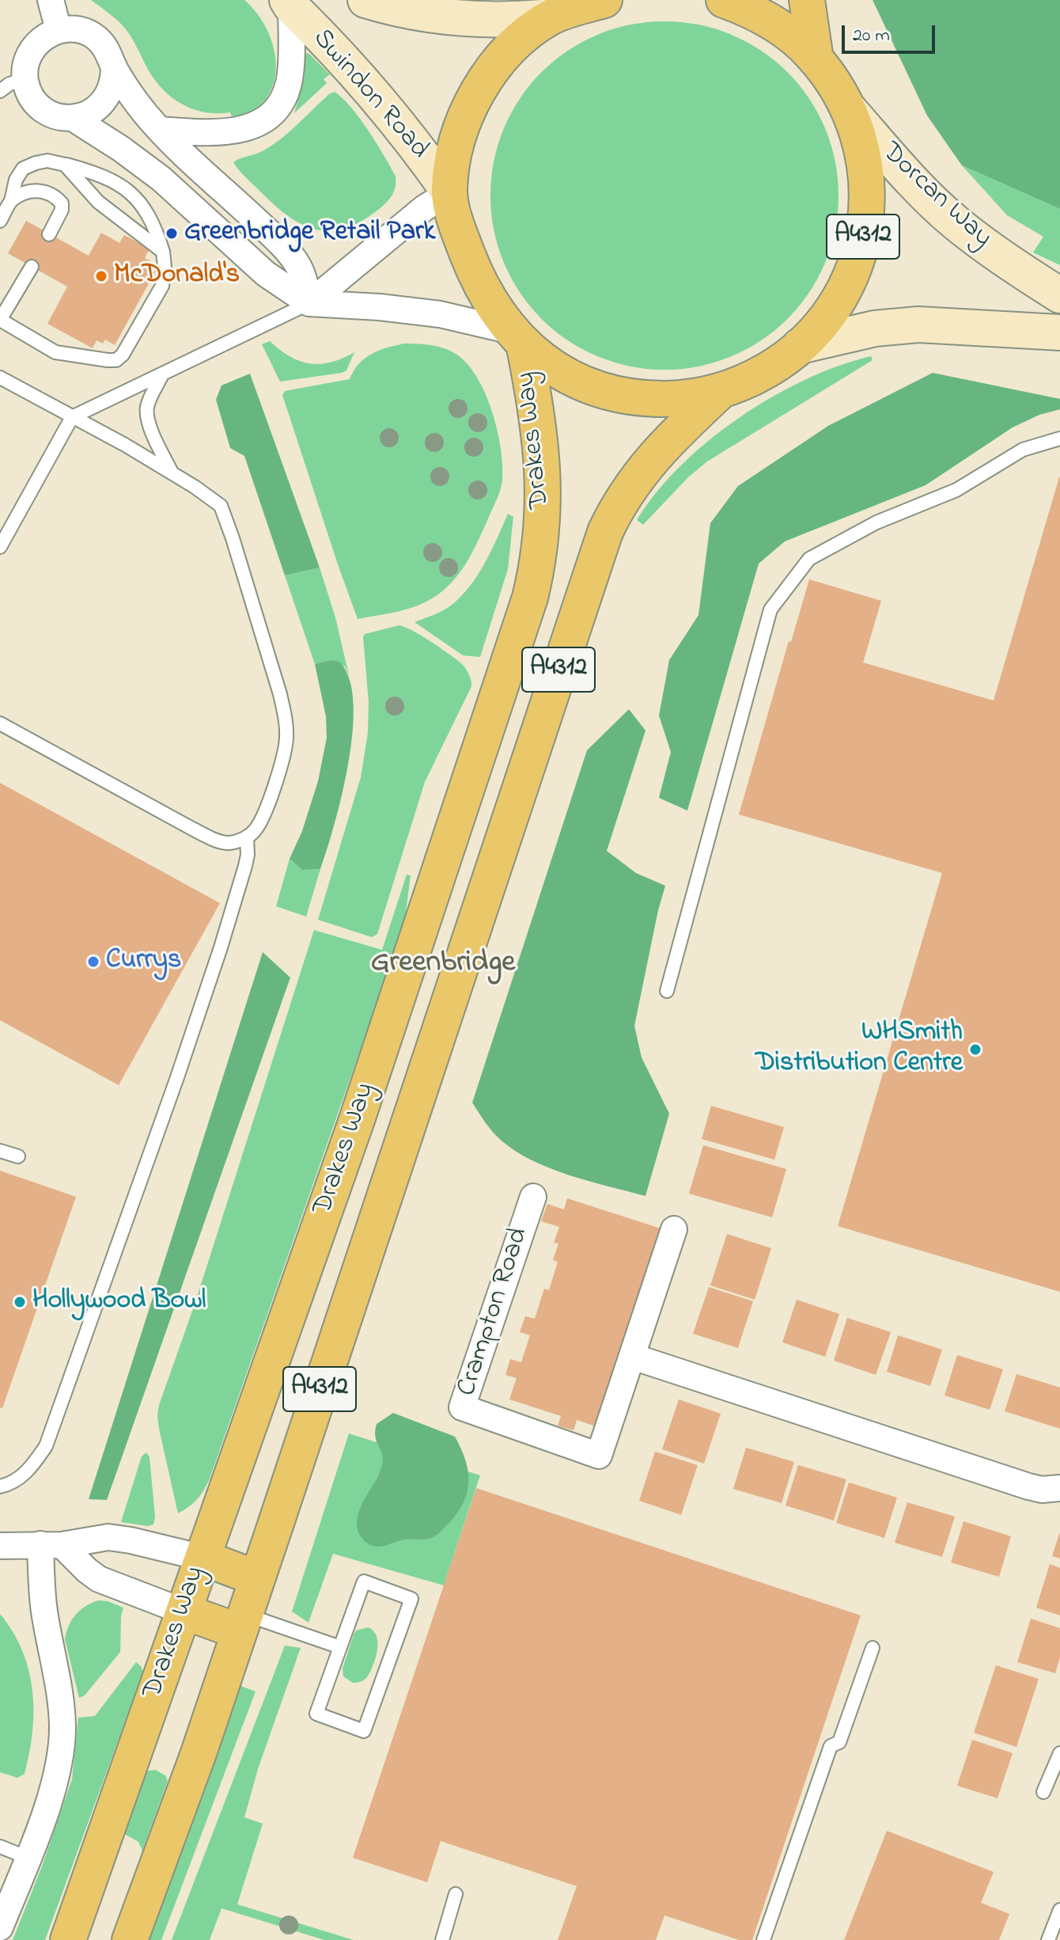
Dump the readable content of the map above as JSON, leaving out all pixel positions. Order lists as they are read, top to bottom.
{
  "streets": {
    "main road": [
      "Swindon Road",
      "Dorcan Way",
      "A4312",
      "Drakes Way"
    ],
    "street": ["Crampton Road"]
  },
  "crossings": [
    ["Swindon Road", "A4312"],
    ["Dorcan Way", "A4312"],
    ["A4312", "Drakes Way"]
  ],
  "districts": ["Greenbridge"],
  "places": [
    "Greenbridge Retail Park",
    "McDonald's",
    "Currys",
    "WHSmith Distribution Centre",
    "Hollywood Bowl"
  ],
  "scale_bar": "20 m"
}
